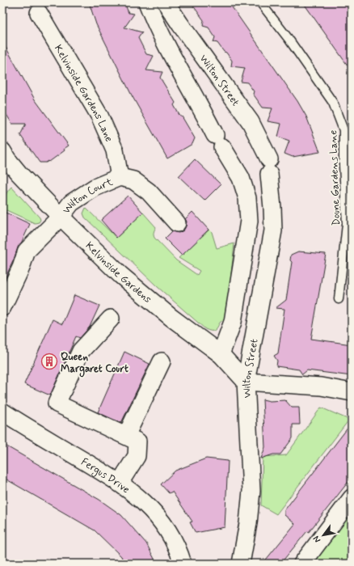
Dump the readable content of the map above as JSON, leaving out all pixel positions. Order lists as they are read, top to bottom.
{
  "streets": {
    "street": [
      "Wilton Street",
      "Kelvinside Gardens Lane",
      "Wilton Court",
      "Kelvinside Gardens",
      "Fergus Drive"
    ],
    "lane": ["Doune Gardens Lane"]
  },
  "crossings": [
    ["Wilton Street", "Kelvinside Gardens"],
    ["Kelvinside Gardens Lane", "Wilton Court"],
    ["Wilton Court", "Kelvinside Gardens"]
  ],
  "places": {
    "building": ["Queen Margaret Court"]
  },
  "north": "bottom left"
}
